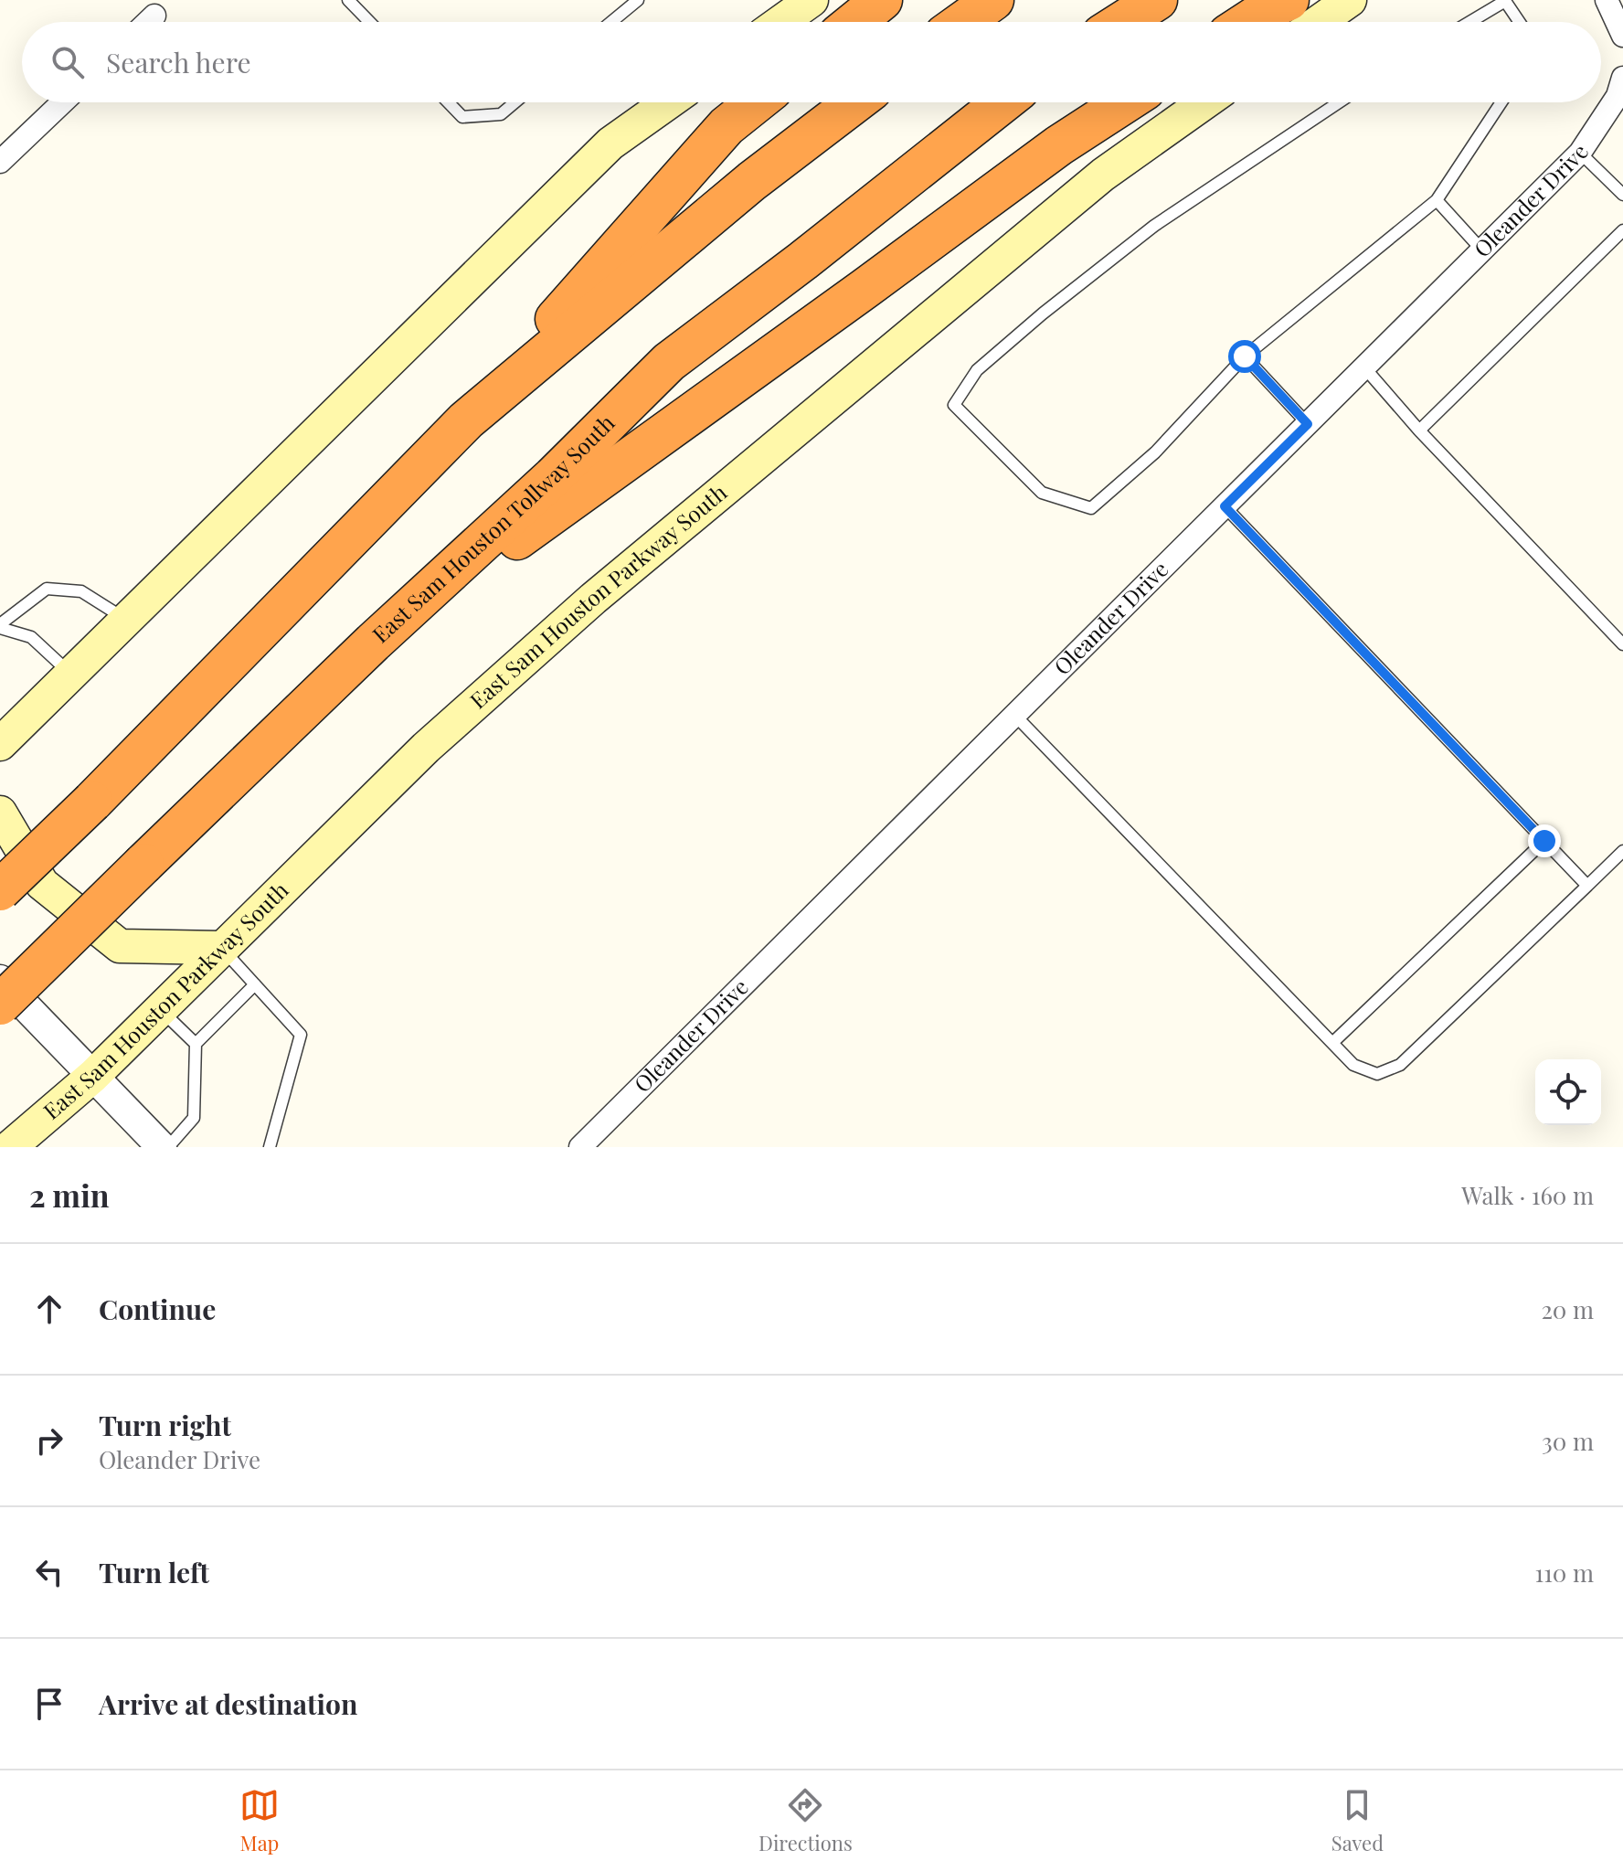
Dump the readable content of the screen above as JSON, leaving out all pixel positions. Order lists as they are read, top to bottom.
{
  "streets": {
    "highway": ["East Sam Houston Tollway South"],
    "main road": ["East Sam Houston Parkway South"],
    "street": ["Oleander Drive"]
  },
  "page": {
    "search": "Search here",
    "heading": ["2 min", "Walk · 160 m"],
    "list": [
      ["Continue", "20 m"],
      ["Turn right", "Oleander Drive", "30 m"],
      ["Turn left", "110 m"],
      "Arrive at destination"
    ],
    "nav": ["Map", "Directions", "Saved"]
  }
}
